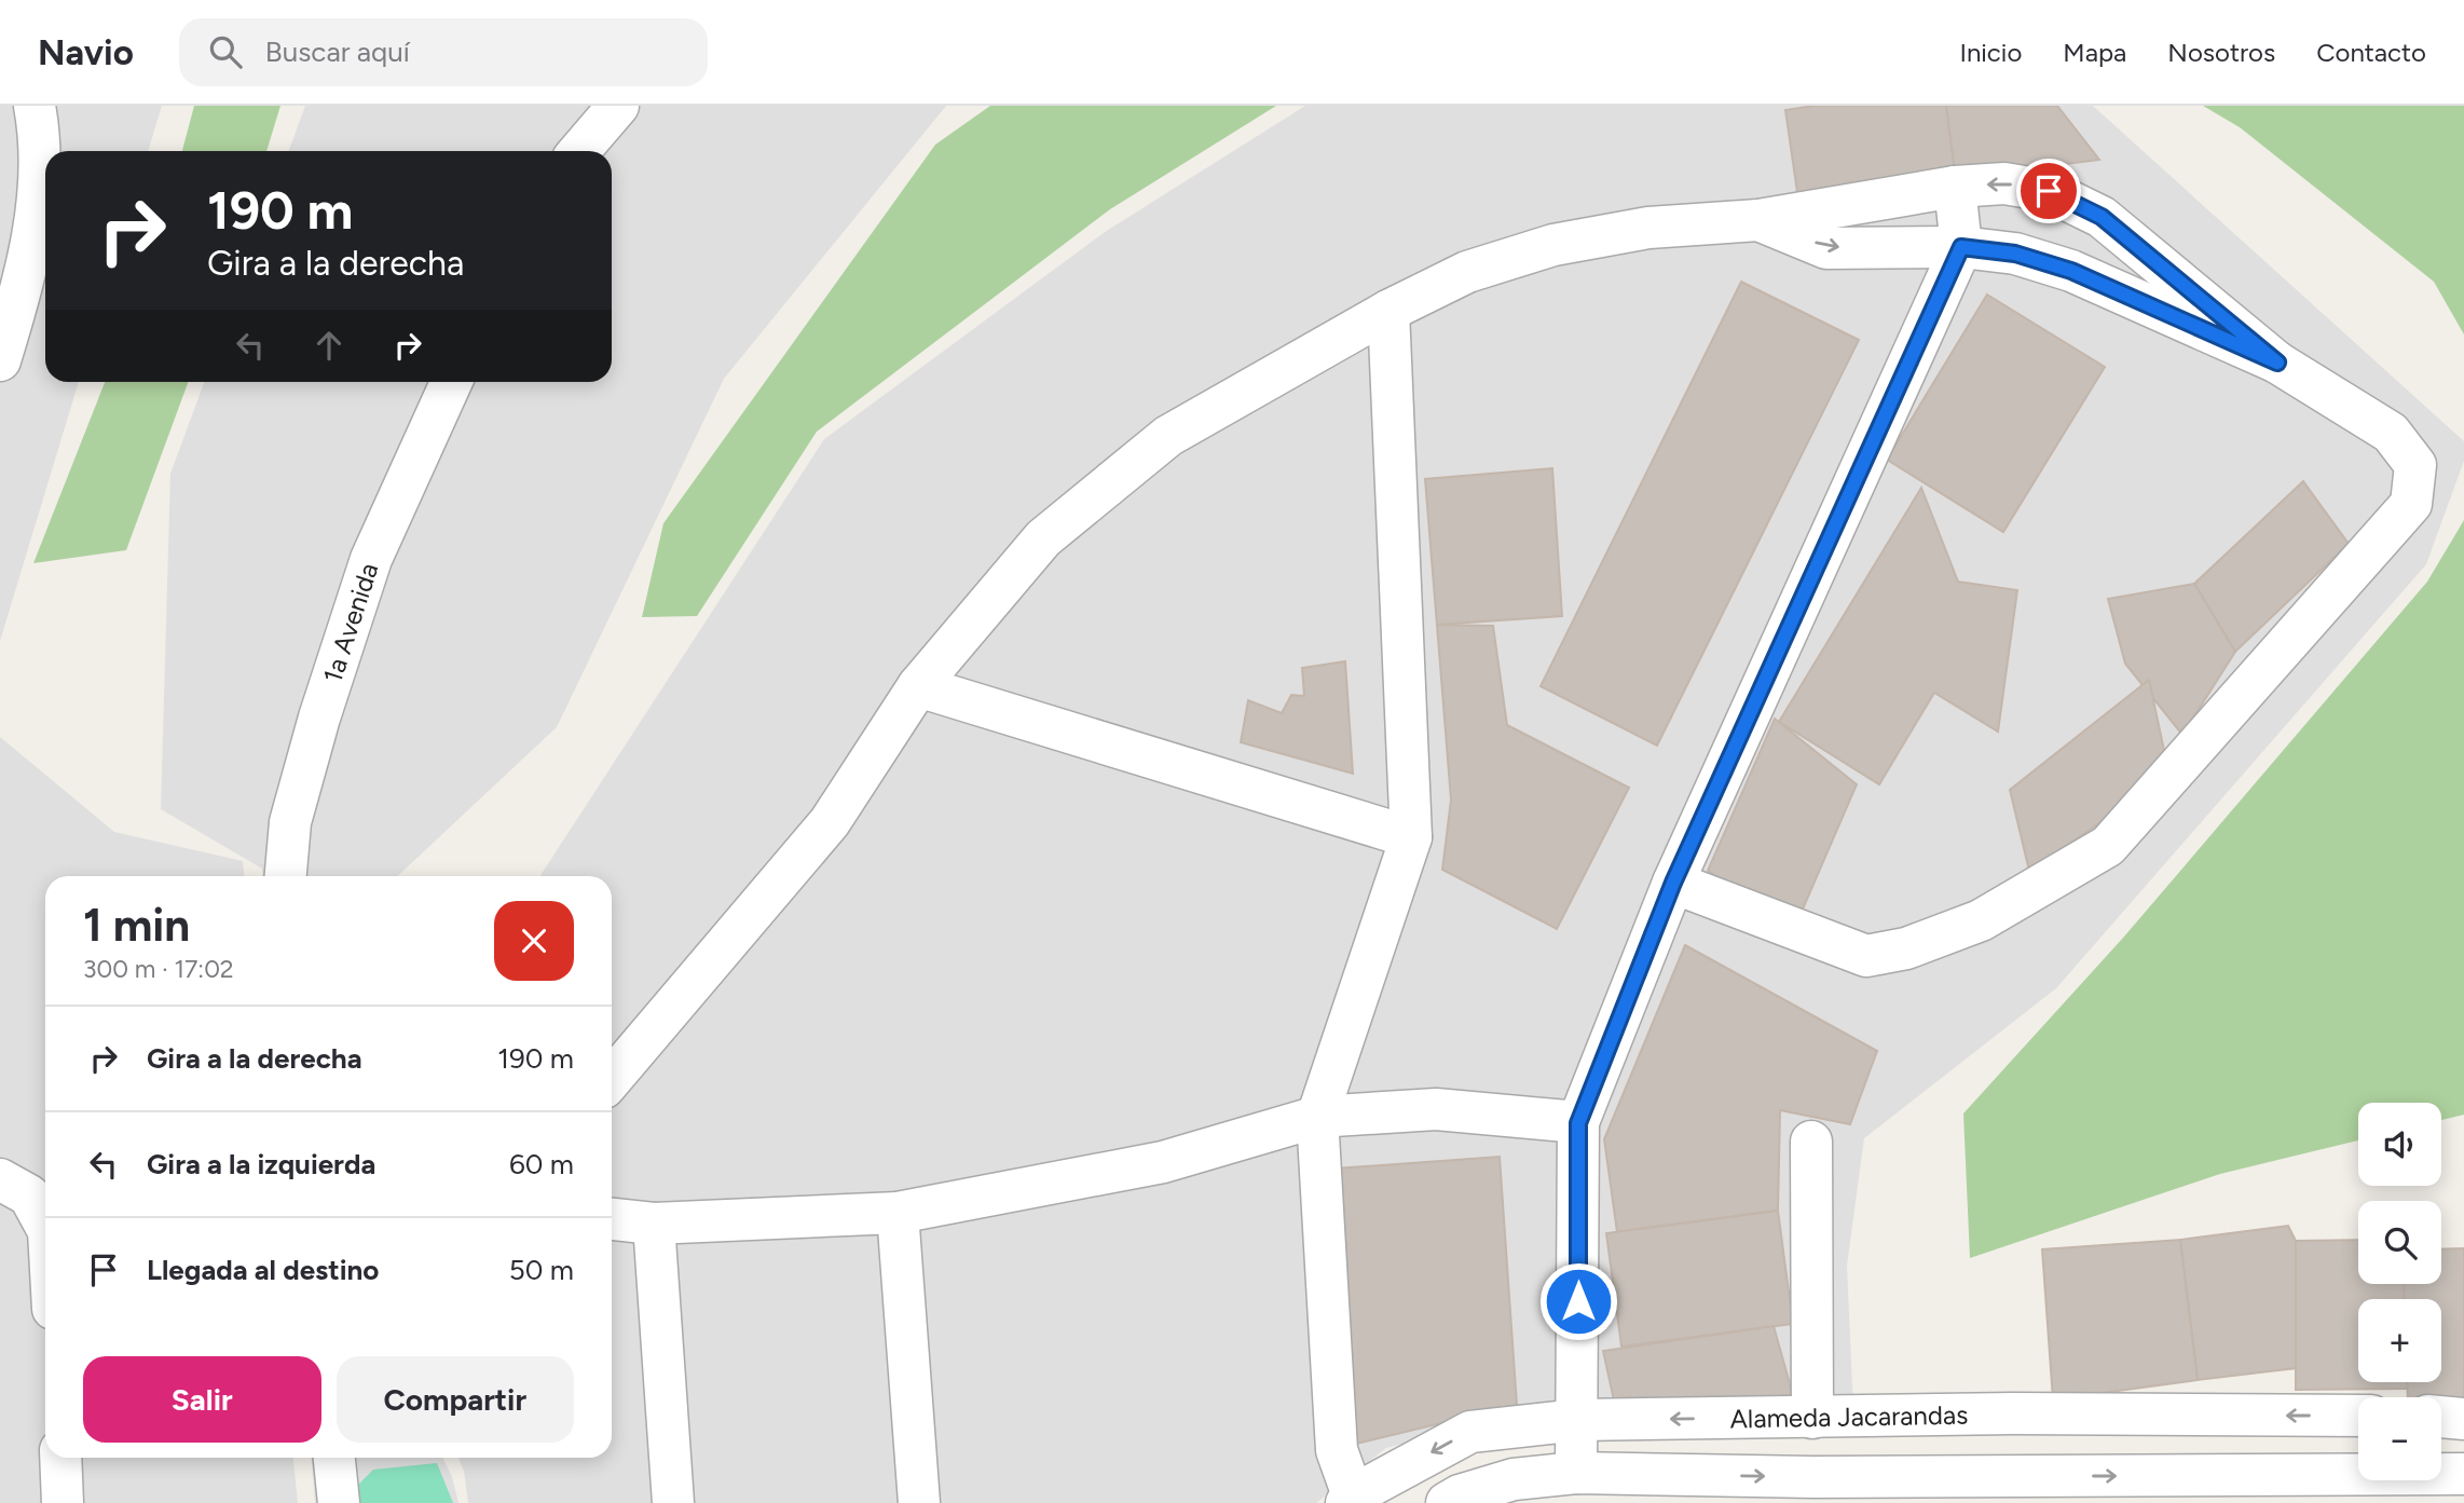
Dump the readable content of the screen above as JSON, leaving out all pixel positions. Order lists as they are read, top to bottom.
{
  "streets": {
    "street": ["1a Avenida", "Alameda Jacarandas"]
  },
  "page": {
    "header": "Navio",
    "search": "Buscar aquí",
    "nav": [
      "Inicio",
      "Mapa",
      "Nosotros",
      "Contacto"
    ],
    "turn": ["190 m", "Gira a la derecha"],
    "heading": ["1 min", "300 m · 17:02"],
    "list": [
      {
        "name": "Gira a la derecha",
        "value": "190 m"
      },
      {
        "name": "Gira a la izquierda",
        "value": "60 m"
      },
      {
        "name": "Llegada al destino",
        "value": "50 m"
      }
    ],
    "map_buttons": ["+", "−"],
    "buttons": ["Salir", "Compartir"]
  }
}
